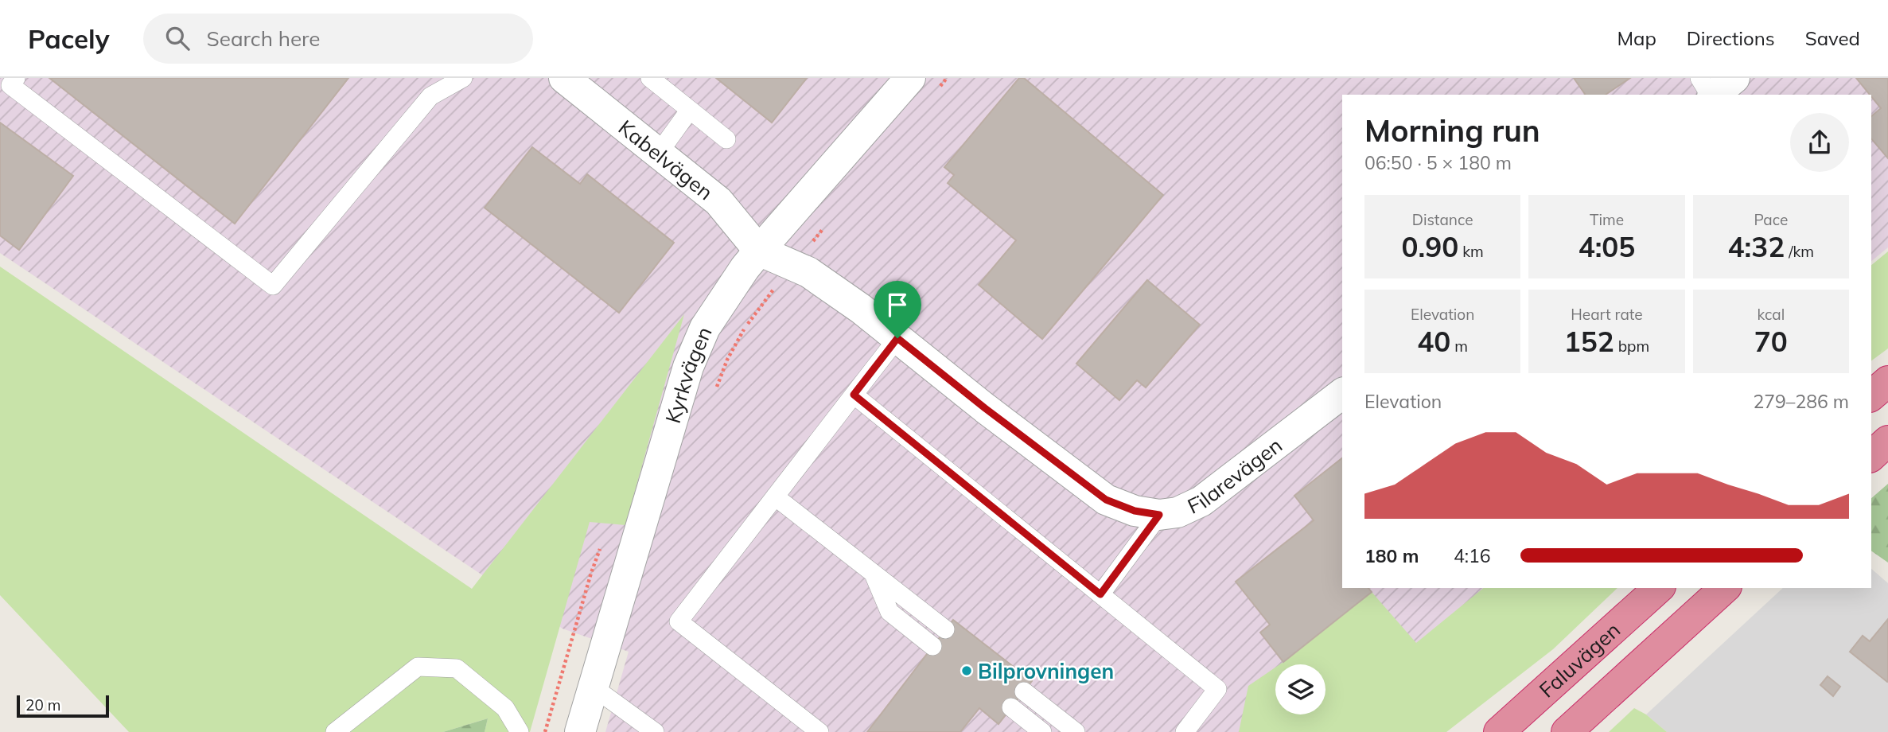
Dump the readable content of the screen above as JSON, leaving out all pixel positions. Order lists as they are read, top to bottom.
{
  "streets": {
    "highway": ["Faluvägen"],
    "street": ["Kabelvägen", "Kyrkvägen", "Filarevägen"]
  },
  "crossings": [
    ["Kabelvägen", "Kyrkvägen"],
    ["Kabelvägen", "Filarevägen"],
    ["Kyrkvägen", "Filarevägen"]
  ],
  "places": ["Bilprovningen"],
  "scale_bar": "20 m",
  "page": {
    "header": "Pacely",
    "search": "Search here",
    "nav": ["Map", "Directions", "Saved"],
    "heading": ["Morning run", "06:50 · 5 × 180 m"],
    "stats": [
      ["Distance", "0.90 km"],
      ["Time", "4:05"],
      ["Pace", "4:32 /km"],
      ["Elevation", "40 m"],
      ["Heart rate", "152 bpm"],
      ["kcal", "70"]
    ],
    "chart": ["Elevation", "279–286 m"],
    "list": [
      {
        "name": "180 m",
        "note": "4:16"
      }
    ],
    "scale": "20 m"
  }
}
